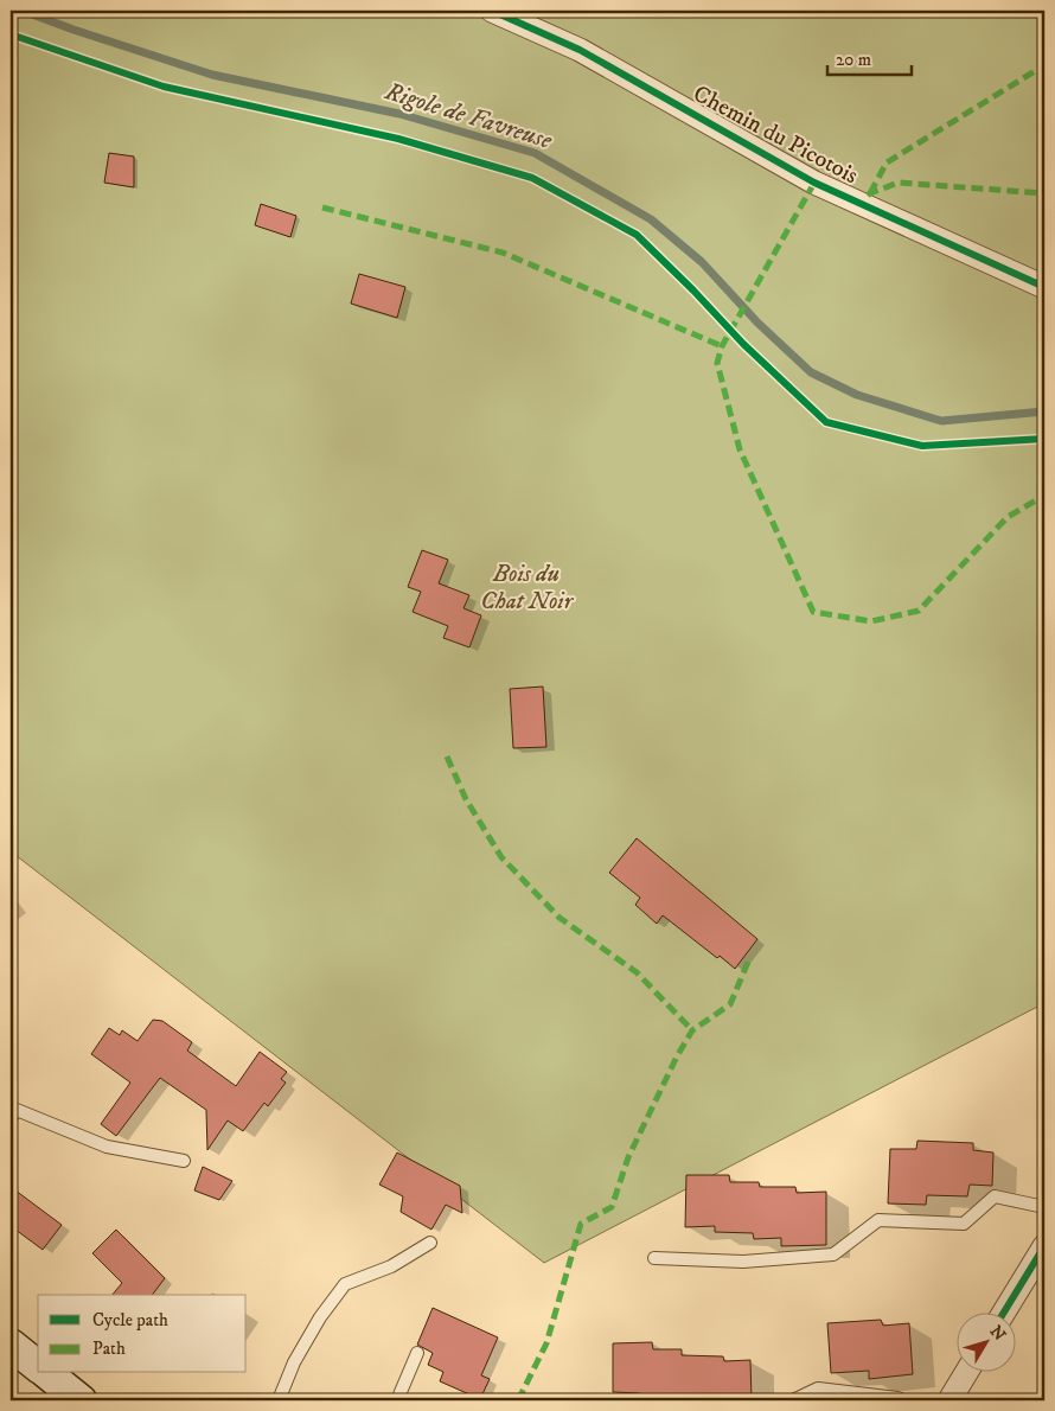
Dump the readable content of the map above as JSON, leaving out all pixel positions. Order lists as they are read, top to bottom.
{
  "streets": {
    "street": ["Chemin du Picotois"]
  },
  "water": ["Rigole de Favreuse"],
  "parks": ["Bois du Chat Noir"],
  "legend": ["Cycle path", "Path"],
  "scale_bar": "20 m",
  "north": "top right"
}
